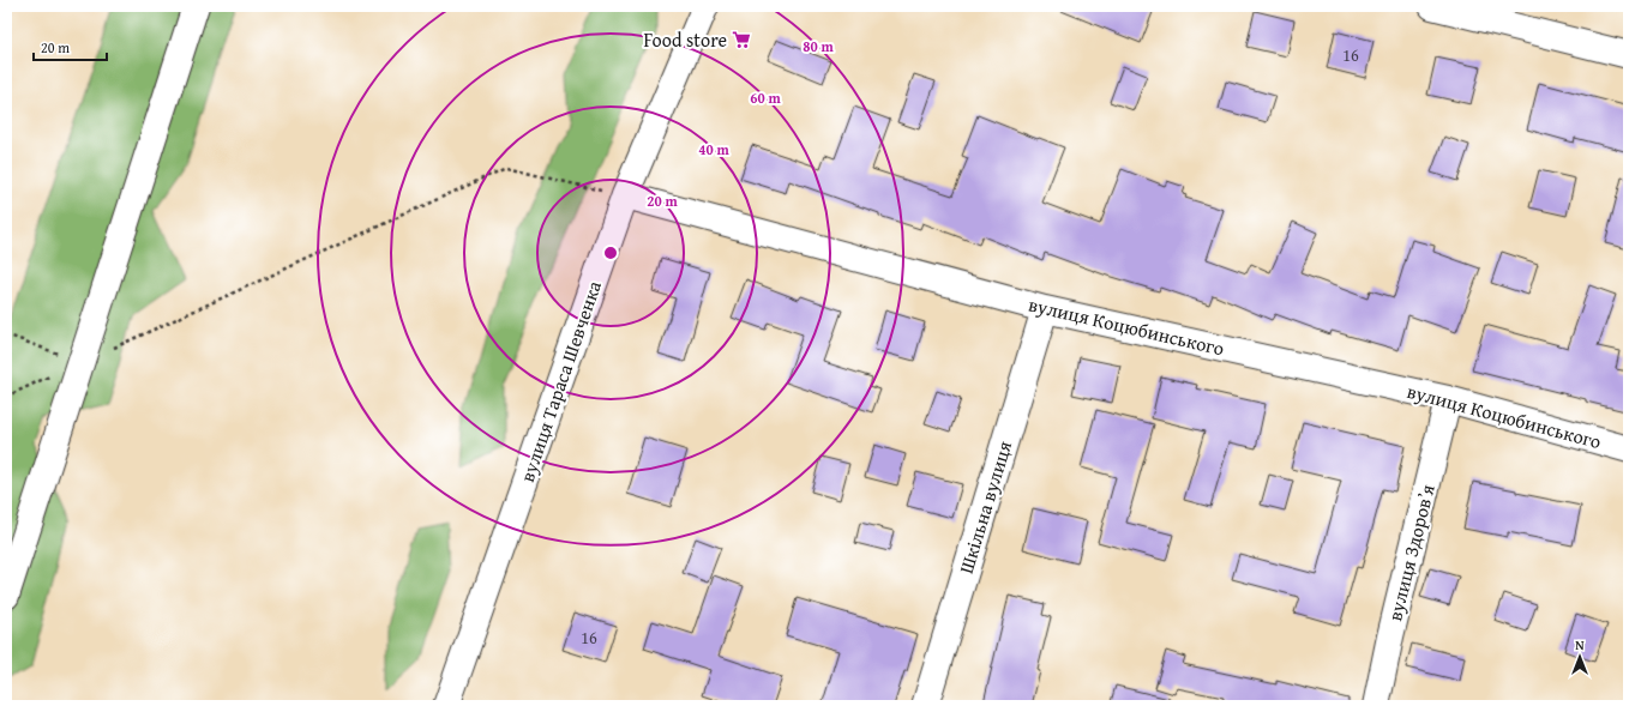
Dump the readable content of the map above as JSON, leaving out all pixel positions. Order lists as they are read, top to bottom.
{
  "streets": {
    "street": [
      "вулиця Коцюбинського",
      "вулиця Тараса Шевченка",
      "Шкільна вулиця",
      "вулиця Здоровʼя"
    ]
  },
  "crossings": [
    ["вулиця Коцюбинського", "вулиця Тараса Шевченка"],
    ["вулиця Коцюбинського", "Шкільна вулиця"],
    ["вулиця Коцюбинського", "вулиця Здоровʼя"]
  ],
  "places": {
    "supermarket": ["Food store"]
  },
  "house_numbers": ["16", "16"],
  "scale_bar": "20 m",
  "north": "top",
  "rings": [
    "80 m",
    "60 m",
    "40 m",
    "20 m"
  ]
}
